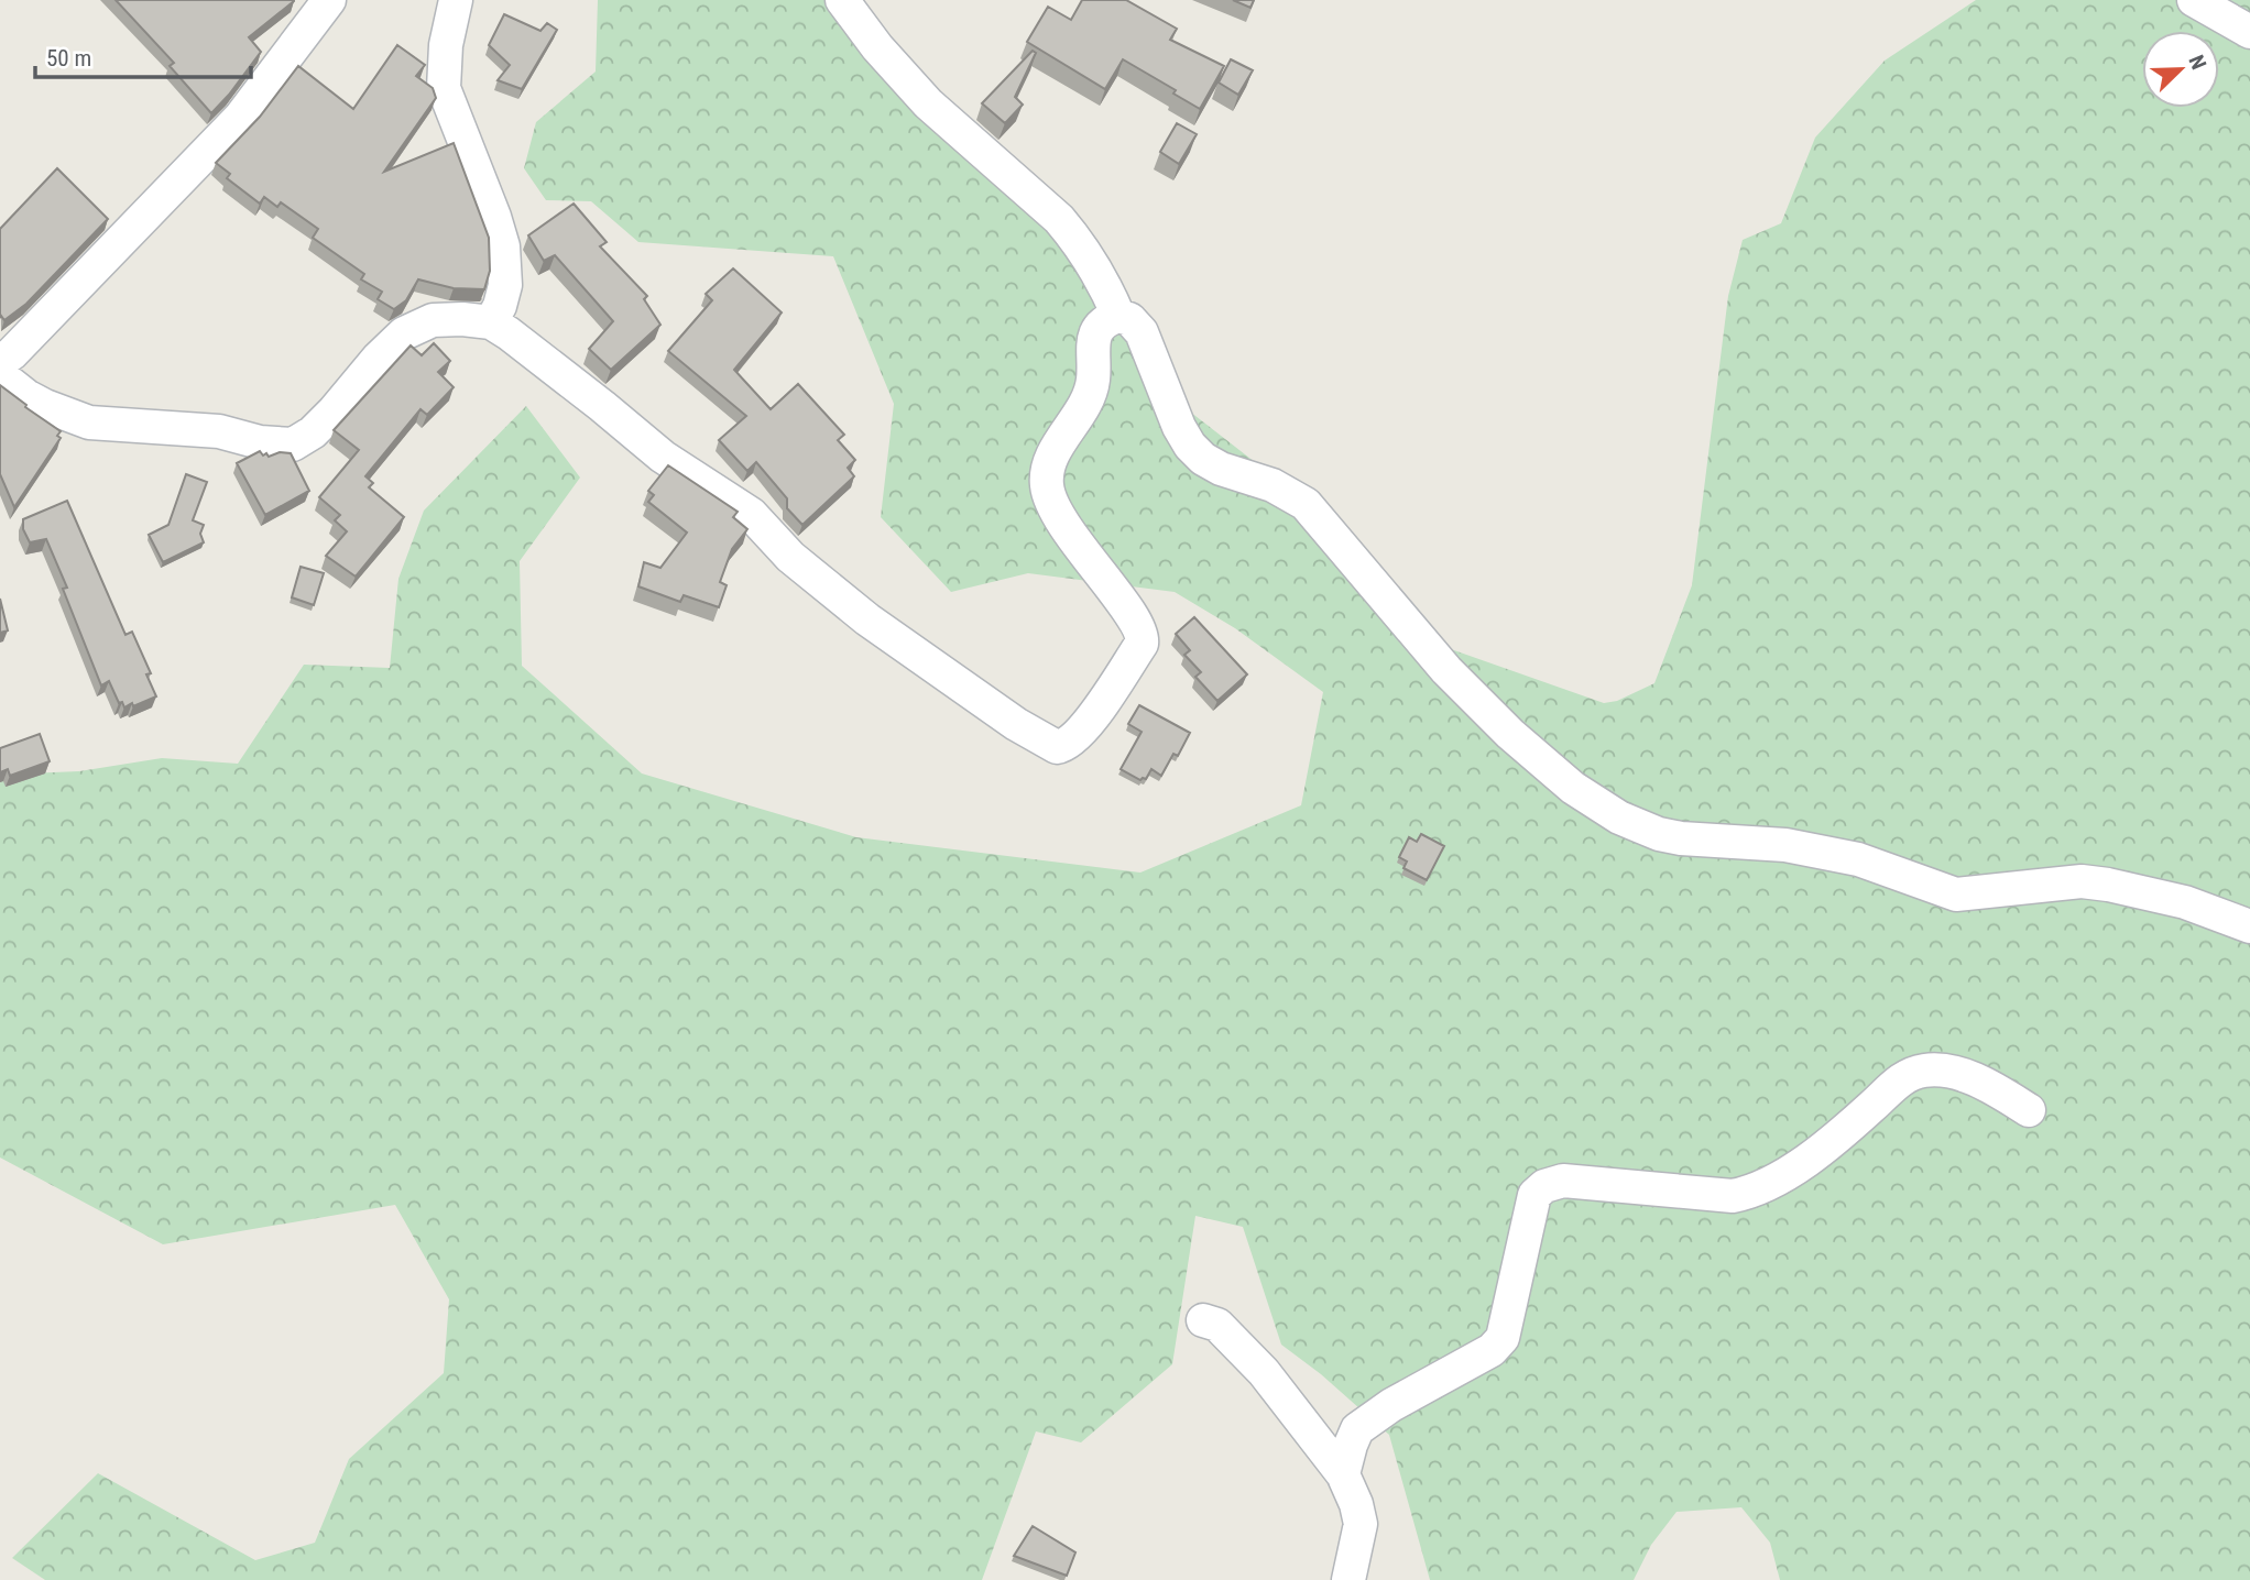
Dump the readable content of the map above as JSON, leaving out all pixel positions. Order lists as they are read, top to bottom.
{
  "scale_bar": "50 m",
  "north": "top right"
}
